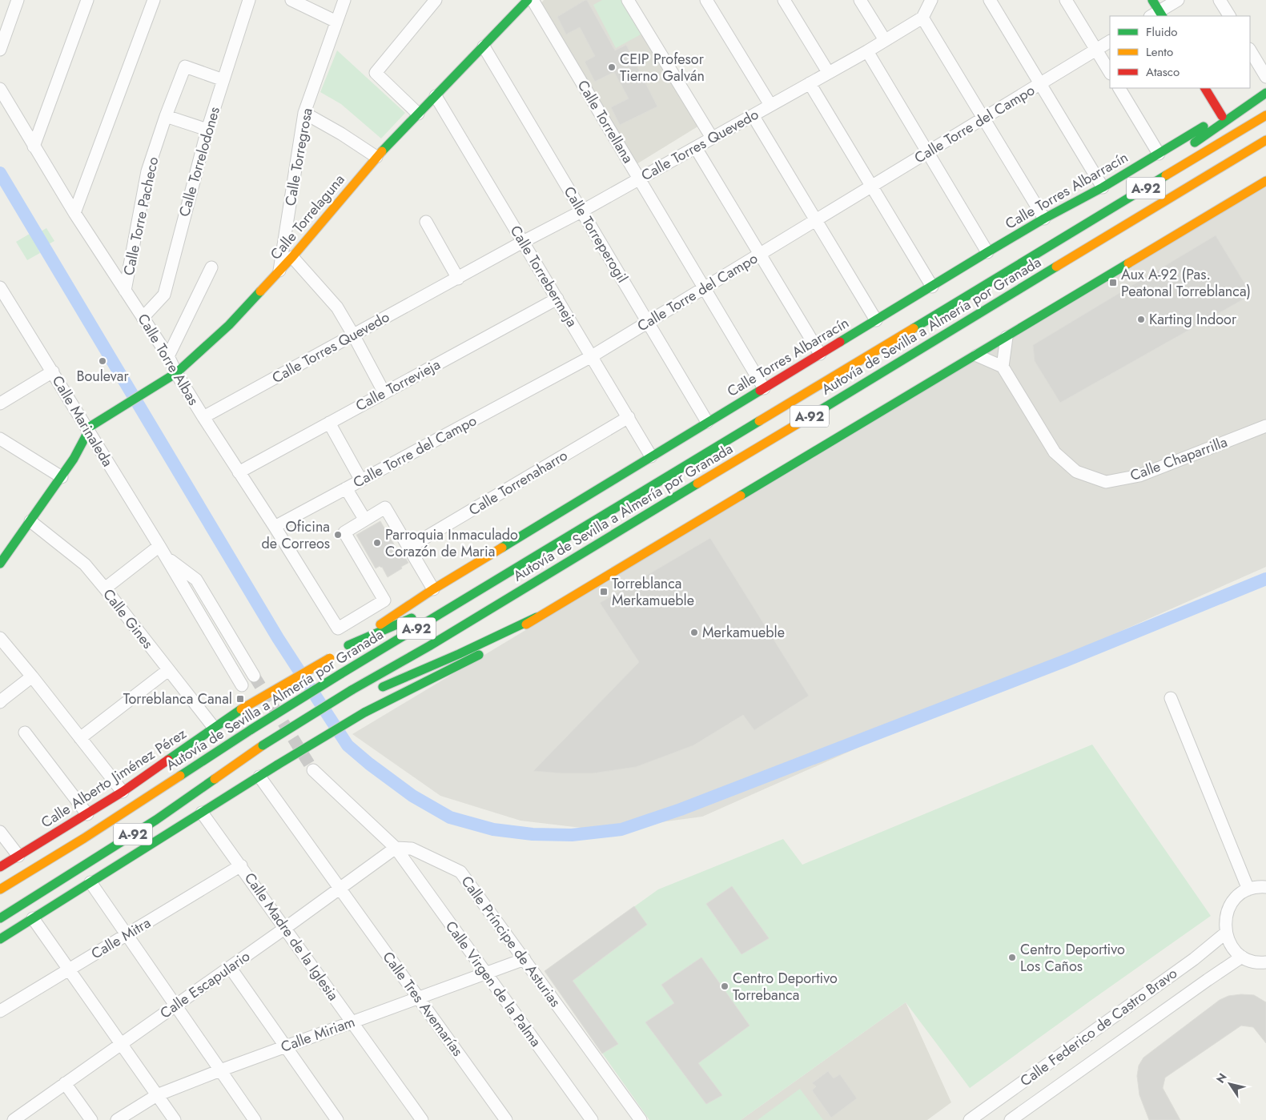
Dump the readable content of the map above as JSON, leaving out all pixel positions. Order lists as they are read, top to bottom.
{
  "streets": {
    "main road": [
      "A-92",
      "Calle Torres Albarracín",
      "Calle Torrelaguna",
      "Autovía de Sevilla a Almería por Granada",
      "Calle Alberto Jiménez Pérez"
    ],
    "street": [
      "Calle Torrellana",
      "Calle Torre del Campo",
      "Calle Torres Quevedo",
      "Calle Torregrosa",
      "Calle Torrelodones",
      "Calle Torre Pacheco",
      "Calle Torreperogil",
      "Calle Torrebermeja",
      "Calle Torre Albas",
      "Calle Torrevieja",
      "Calle Marinaleda",
      "Calle Chaparrilla",
      "Calle Torrenaharro",
      "Calle Gines",
      "Calle Madre de la Iglesia",
      "Calle Mitra",
      "Calle Príncipe de Asturias",
      "Calle Virgen de la Palma",
      "Calle Escapulario",
      "Calle Tres Avemarías",
      "Calle Federico de Castro Bravo",
      "Calle Miriam"
    ]
  },
  "crossings": [
    ["Calle Torrellana", "Calle Torre del Campo"],
    ["Calle Torrellana", "Calle Torres Quevedo"],
    ["Calle Torrellana", "Calle Torres Albarracín"],
    ["Calle Torre del Campo", "Calle Torreperogil"],
    ["Calle Torre del Campo", "Calle Torrebermeja"],
    ["Calle Torre del Campo", "Calle Torre Albas"],
    ["Calle Torres Quevedo", "Calle Torreperogil"],
    ["Calle Torres Quevedo", "Calle Torrebermeja"],
    ["Calle Torres Quevedo", "Calle Torre Albas"],
    ["Calle Torregrosa", "Calle Torrelaguna"],
    ["Calle Torrelodones", "Calle Torre Pacheco"],
    ["Calle Torrelodones", "Calle Torre Albas"],
    ["Calle Torres Albarracín", "Calle Torreperogil"],
    ["Calle Torres Albarracín", "Calle Torrebermeja"],
    ["Calle Torres Albarracín", "Calle Alberto Jiménez Pérez"],
    ["Calle Torre Pacheco", "Calle Torre Albas"],
    ["Calle Torrelaguna", "Calle Torreperogil"],
    ["Calle Torrelaguna", "Calle Torrebermeja"],
    ["Calle Torrelaguna", "Calle Torre Albas"],
    ["Calle Torrelaguna", "Calle Marinaleda"],
    ["Calle Torrebermeja", "Calle Torrevieja"],
    ["Calle Torrebermeja", "Calle Torrenaharro"],
    ["Calle Torre Albas", "Calle Torrevieja"],
    ["Calle Gines", "Calle Alberto Jiménez Pérez"],
    ["Calle Madre de la Iglesia", "Calle Mitra"],
    ["Calle Madre de la Iglesia", "Calle Escapulario"],
    ["Calle Madre de la Iglesia", "Calle Miriam"],
    ["Calle Príncipe de Asturias", "Calle Virgen de la Palma"],
    ["Calle Príncipe de Asturias", "Calle Escapulario"],
    ["Calle Príncipe de Asturias", "Calle Miriam"],
    ["Calle Virgen de la Palma", "Calle Escapulario"],
    ["Calle Virgen de la Palma", "Calle Miriam"],
    ["Calle Escapulario", "Calle Tres Avemarías"],
    ["Calle Tres Avemarías", "Calle Miriam"]
  ],
  "places": {
    "other": [
      "CEIP Profesor Tierno Galván",
      "Karting Indoor",
      "Boulevar",
      "Oficina de Correos",
      "Parroquia Inmaculado Corazón de Maria",
      "Merkamueble",
      "Centro Deportivo Los Caños",
      "Centro Deportivo Torrebanca"
    ],
    "transit": ["Aux A-92 (Pas. Peatonal Torreblanca)", "Torreblanca Merkamueble", "Torreblanca Canal"]
  },
  "legend": ["Fluido", "Lento", "Atasco"],
  "north": "top left"
}
